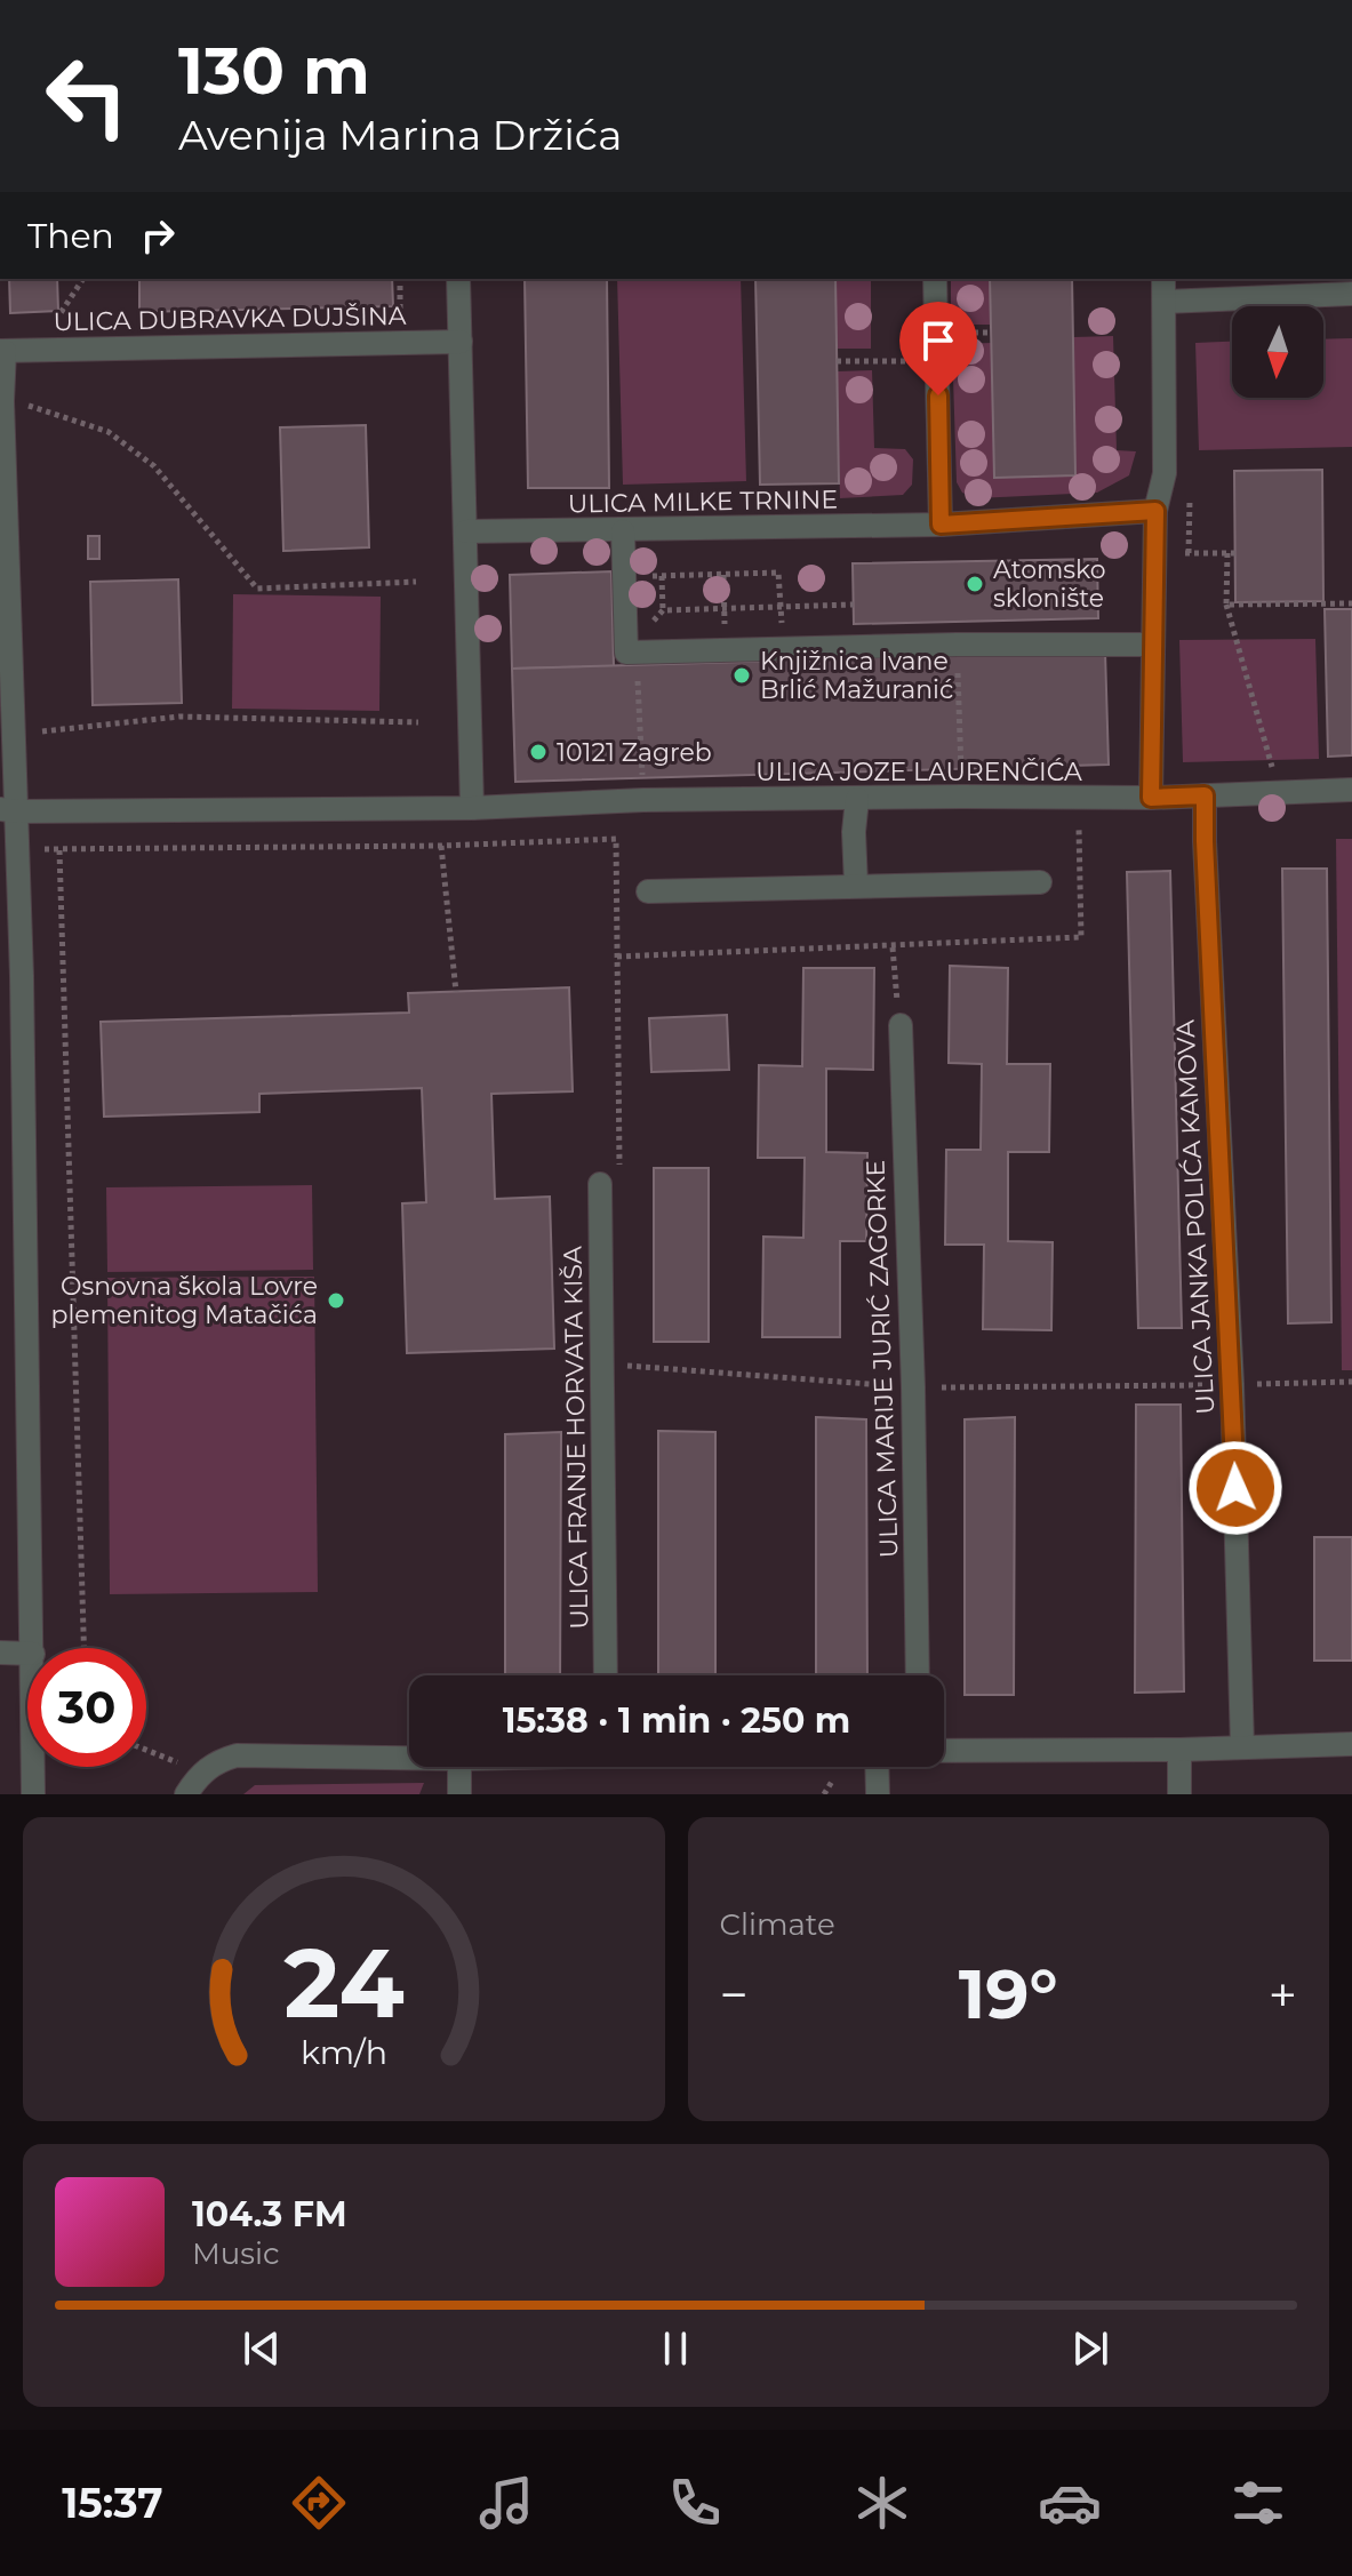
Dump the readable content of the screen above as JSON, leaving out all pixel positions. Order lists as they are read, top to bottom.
{
  "streets": {
    "street": [
      "ULICA DUBRAVKA DUJŠINA",
      "ULICA MILKE TRNINE",
      "ULICA JOZE LAURENČIĆA",
      "ULICA JANKA POLIĆA KAMOVA",
      "ULICA MARIJE JURIĆ ZAGORKE",
      "ULICA FRANJE HORVATA KIŠA"
    ]
  },
  "crossings": [
    ["ULICA JOZE LAURENČIĆA", "ULICA JANKA POLIĆA KAMOVA"]
  ],
  "places": [
    "Atomsko sklonište",
    "Knjižnica Ivane Brlić Mažuranić",
    "10121 Zagreb",
    "Osnovna škola Lovre plemenitog Matačića"
  ],
  "north": "bottom",
  "page": {
    "turn": ["130 m", "Avenija Marina Držića"],
    "then": "Then",
    "limit": "30",
    "trip": "15:38 · 1 min · 250 m",
    "tile": "Climate",
    "heat": ["−", "19°", "+"],
    "song": ["104.3 FM", "Music"],
    "tabs": "15:37",
    "gauge": ["24", "km/h"]
  }
}
